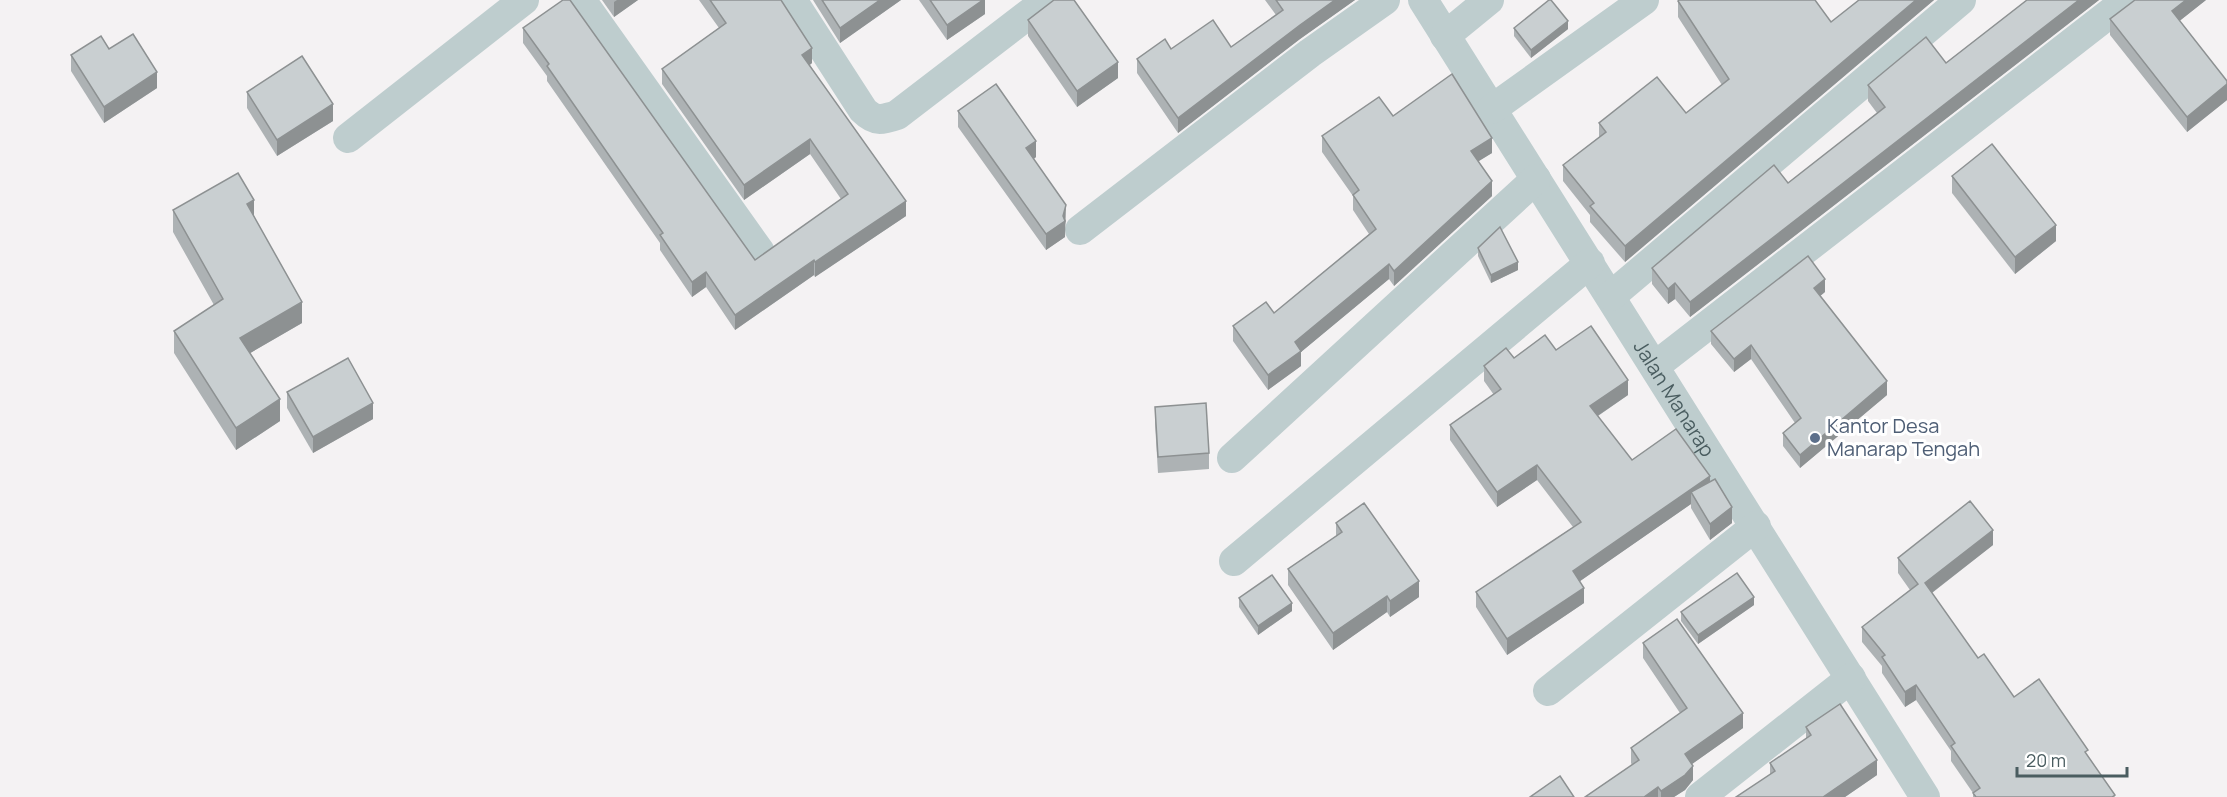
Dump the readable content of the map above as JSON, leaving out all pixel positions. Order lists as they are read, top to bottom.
{
  "streets": {
    "street": ["Jalan Manarap"]
  },
  "places": ["Kantor Desa Manarap Tengah"],
  "scale_bar": "20 m"
}
